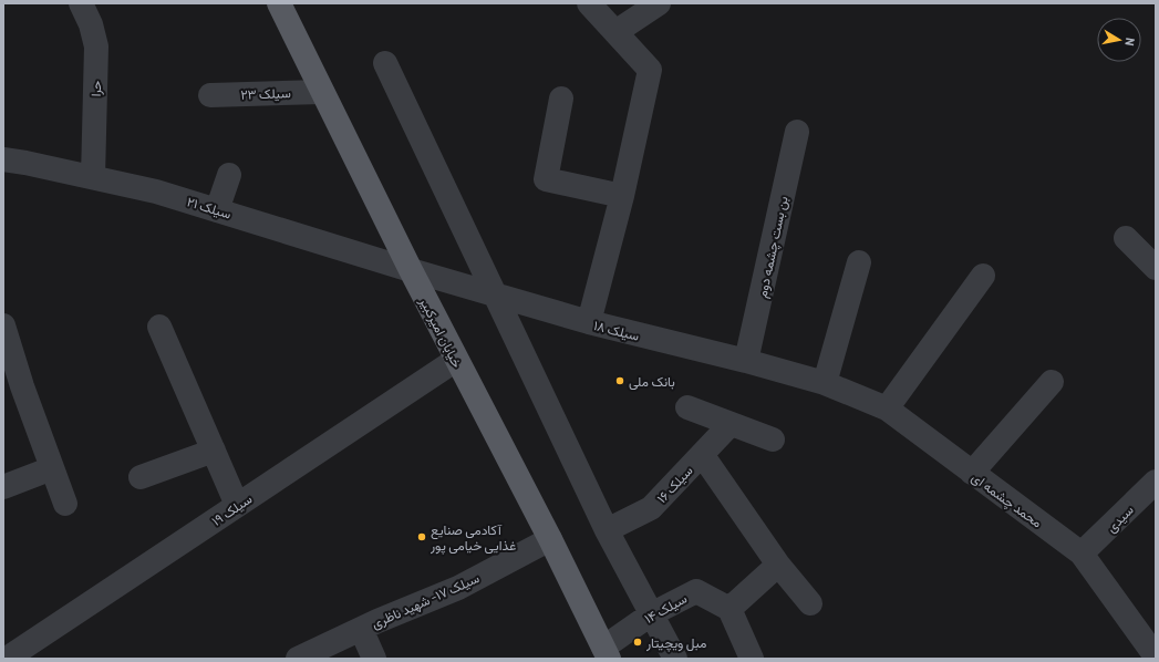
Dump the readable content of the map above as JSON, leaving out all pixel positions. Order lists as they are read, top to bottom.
{
  "streets": {
    "main road": ["خیابان امیرکبیر"],
    "street": [
      "حرا",
      "سیلک ۲۳",
      "سیلک ۲۱",
      "بن بست چشمه دوم",
      "سیلک ۱۸",
      "سیلک ۱۶",
      "محمد چشمه ای",
      "سیلک ۱۹",
      "سیدی",
      "سیلک ۱۷- شهید ناظری",
      "سیلک ۱۴"
    ]
  },
  "crossings": [
    ["حرا", "سیلک ۲۱"],
    ["سیلک ۲۳", "خیابان امیرکبیر"],
    ["سیلک ۲۱", "سیلک ۱۸"],
    ["سیلک ۲۱", "خیابان امیرکبیر"],
    ["بن بست چشمه دوم", "سیلک ۱۸"],
    ["سیلک ۱۸", "خیابان امیرکبیر"],
    ["سیلک ۱۸", "محمد چشمه ای"],
    ["خیابان امیرکبیر", "سیلک ۱۹"],
    ["خیابان امیرکبیر", "سیلک ۱۷- شهید ناظری"],
    ["خیابان امیرکبیر", "سیلک ۱۴"],
    ["محمد چشمه ای", "سیدی"]
  ],
  "places": ["بانک ملی", "آکادمی صنایع غذایی خیامی پور", "مبل ویچیتار"],
  "north": "right"
}
